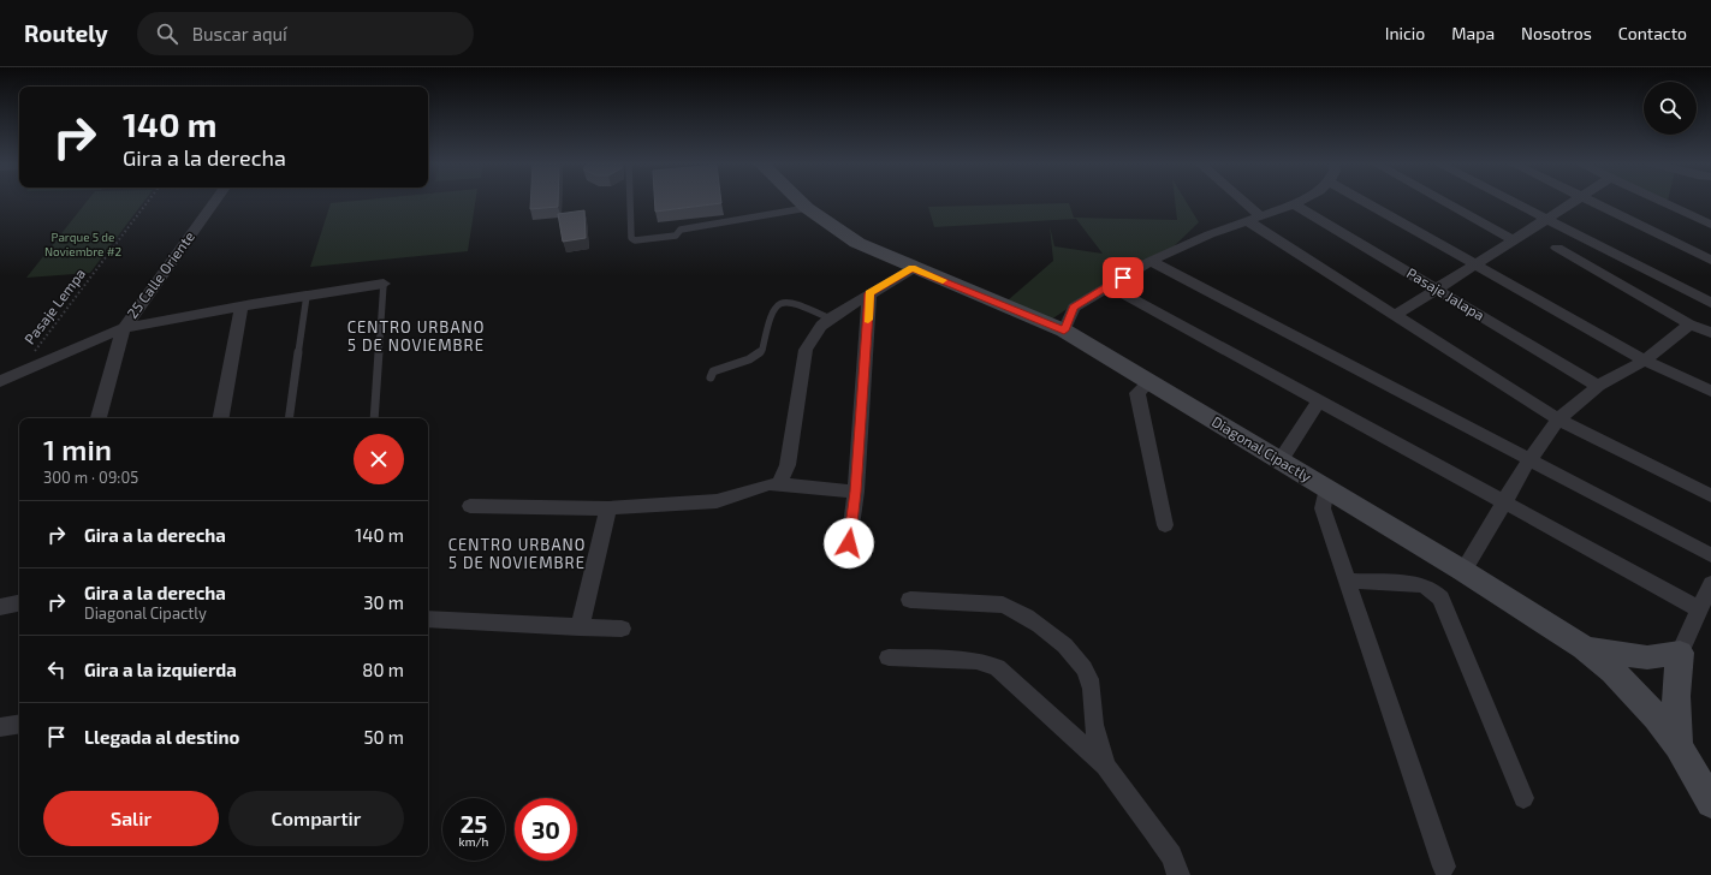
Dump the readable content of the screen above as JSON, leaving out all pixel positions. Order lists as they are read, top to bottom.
{
  "streets": {
    "street": ["25 Calle Oriente", "Pasaje Jalapa", "Diagonal Cipactly"],
    "path": ["Pasaje Lempa"]
  },
  "crossings": [
    ["25 Calle Oriente", "Pasaje Lempa"]
  ],
  "districts": ["CENTRO URBANO 5 DE NOVIEMBRE", "CENTRO URBANO 5 DE NOVIEMBRE"],
  "parks": ["Parque 5 de Noviembre #2"],
  "page": {
    "header": "Routely",
    "search": "Buscar aquí",
    "nav": [
      "Inicio",
      "Mapa",
      "Nosotros",
      "Contacto"
    ],
    "turn": ["140 m", "Gira a la derecha"],
    "heading": ["1 min", "300 m · 09:05"],
    "list": [
      {
        "name": "Gira a la derecha",
        "value": "140 m"
      },
      {
        "name": "Gira a la derecha",
        "note": "Diagonal Cipactly",
        "value": "30 m"
      },
      {
        "name": "Gira a la izquierda",
        "value": "80 m"
      },
      {
        "name": "Llegada al destino",
        "value": "50 m"
      }
    ],
    "buttons": ["Salir", "Compartir"],
    "speed": "25 km/h",
    "limit": "30"
  }
}
